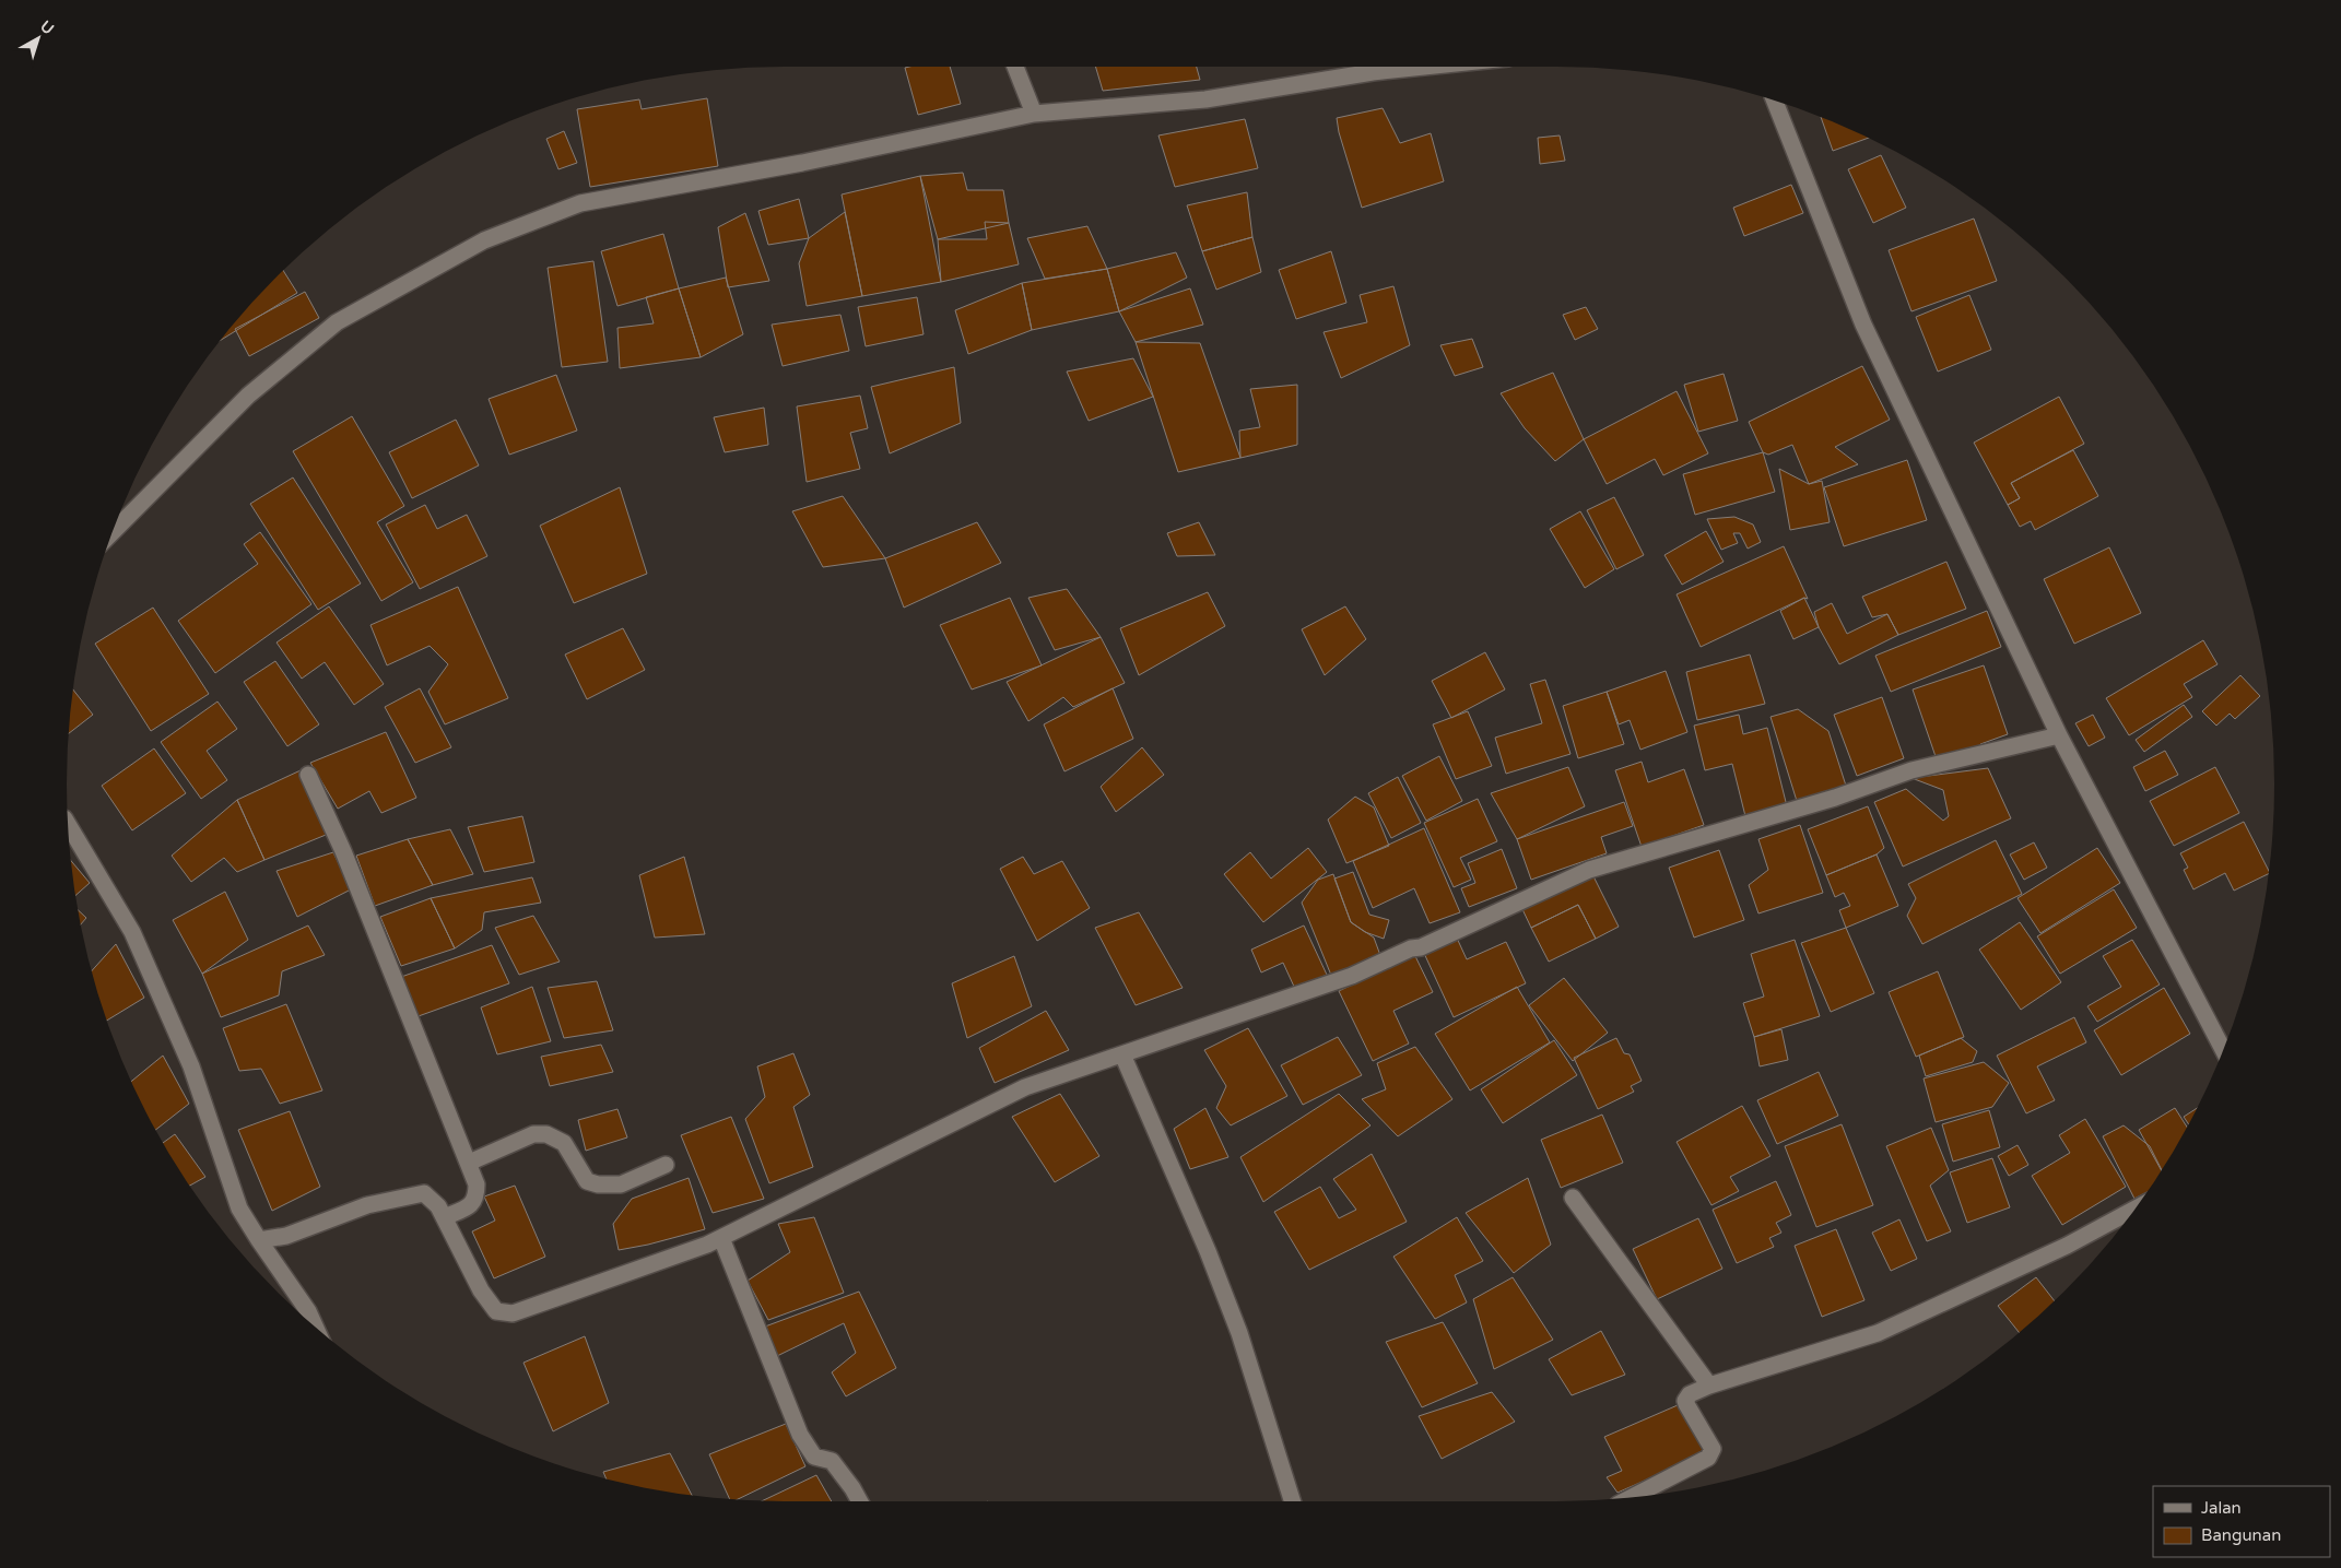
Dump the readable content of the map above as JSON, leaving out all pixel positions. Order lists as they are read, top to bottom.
{
  "legend": ["Jalan", "Bangunan"],
  "north": "top right"
}
